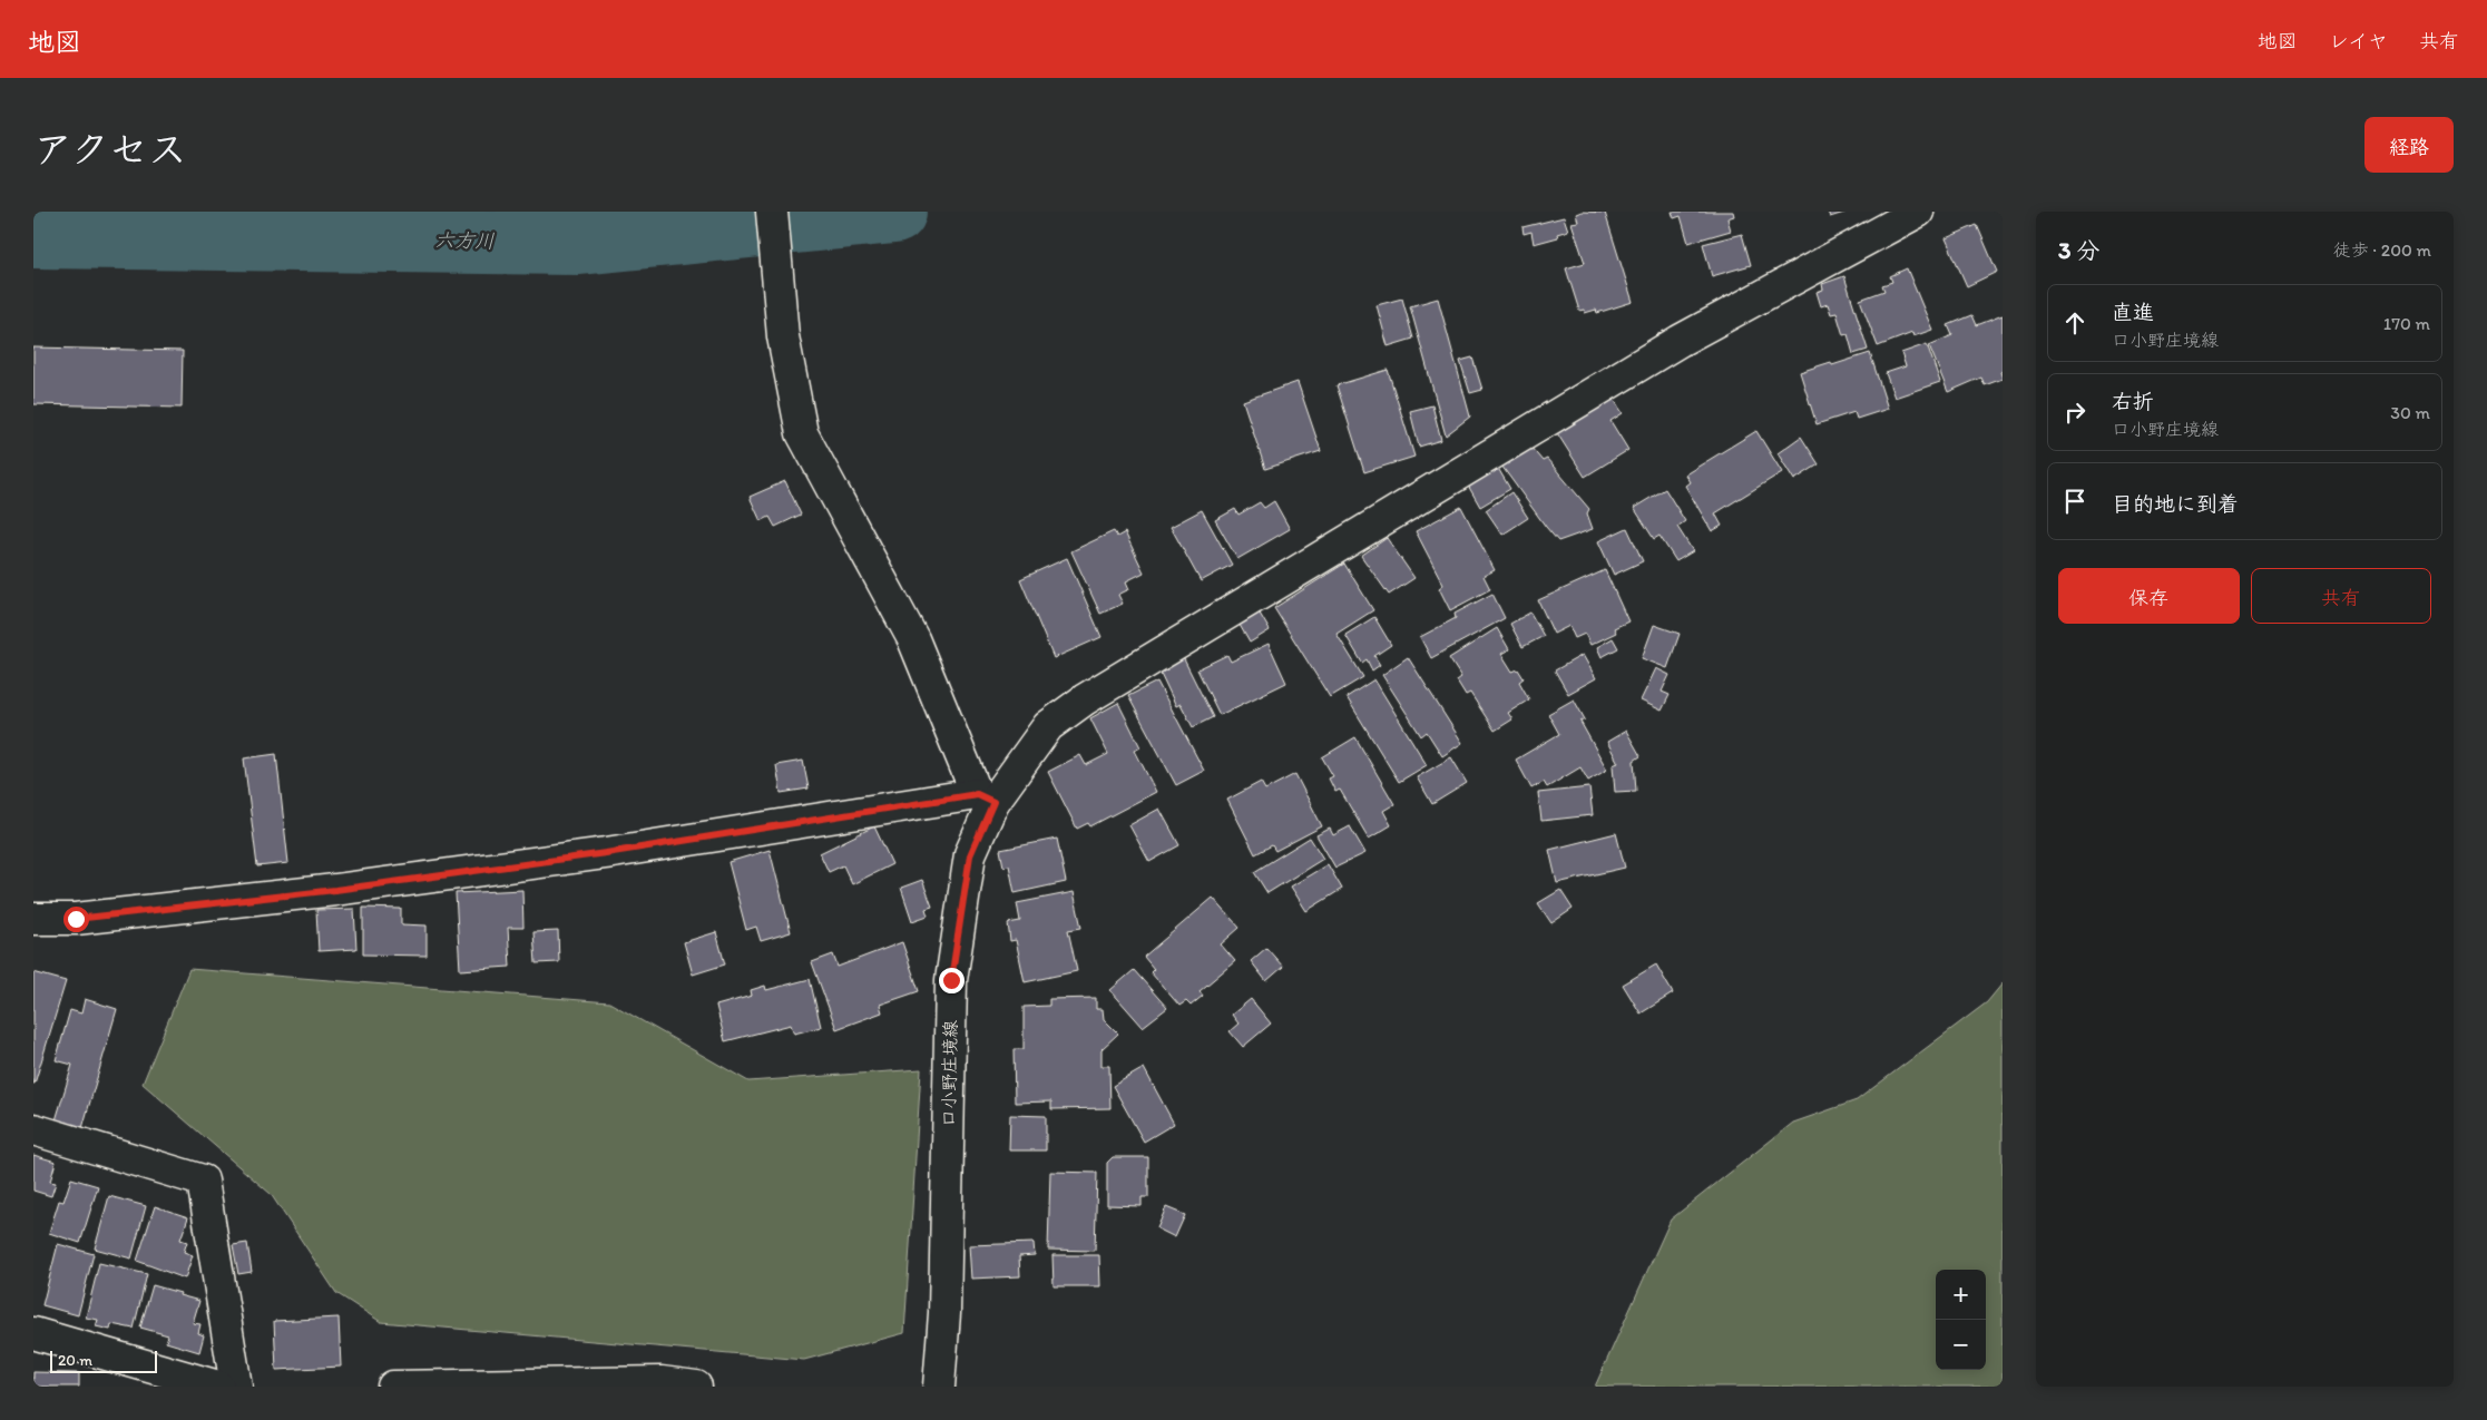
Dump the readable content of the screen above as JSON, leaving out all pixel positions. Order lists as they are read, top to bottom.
{
  "streets": {
    "street": ["口小野庄境線"]
  },
  "water": ["六方川"],
  "scale_bar": "20 m",
  "page": {
    "header": "地図",
    "nav": ["地図", "レイヤ", "共有"],
    "title": "アクセス",
    "buttons": [
      "経路",
      ["保存", "共有"]
    ],
    "heading": ["3 分", "徒歩 · 200 m"],
    "list": [
      ["直進", "口小野庄境線", "170 m"],
      ["右折", "口小野庄境線", "30 m"],
      "目的地に到着"
    ],
    "map_buttons": ["+", "−"],
    "scale": "20 m"
  }
}
